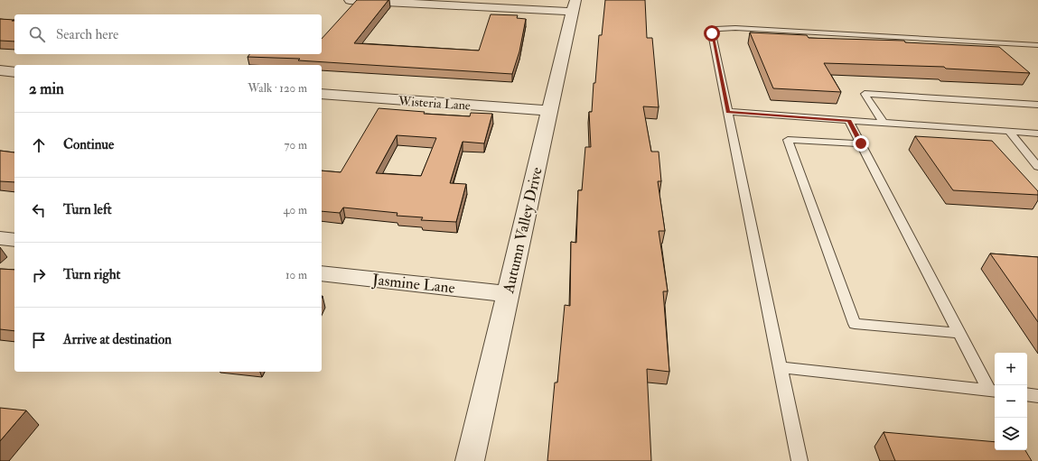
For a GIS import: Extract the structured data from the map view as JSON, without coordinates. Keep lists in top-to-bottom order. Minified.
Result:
{"streets":{"street":["Wisteria Lane","Autumn Valley Drive","Jasmine Lane"]},"crossings":[["Wisteria Lane","Autumn Valley Drive"],["Autumn Valley Drive","Jasmine Lane"]],"page":{"search":"Search here","heading":["2 min","Walk · 120 m"],"list":[["Continue","70 m"],["Turn left","40 m"],["Turn right","10 m"],"Arrive at destination"],"map_buttons":["+","−"]}}
